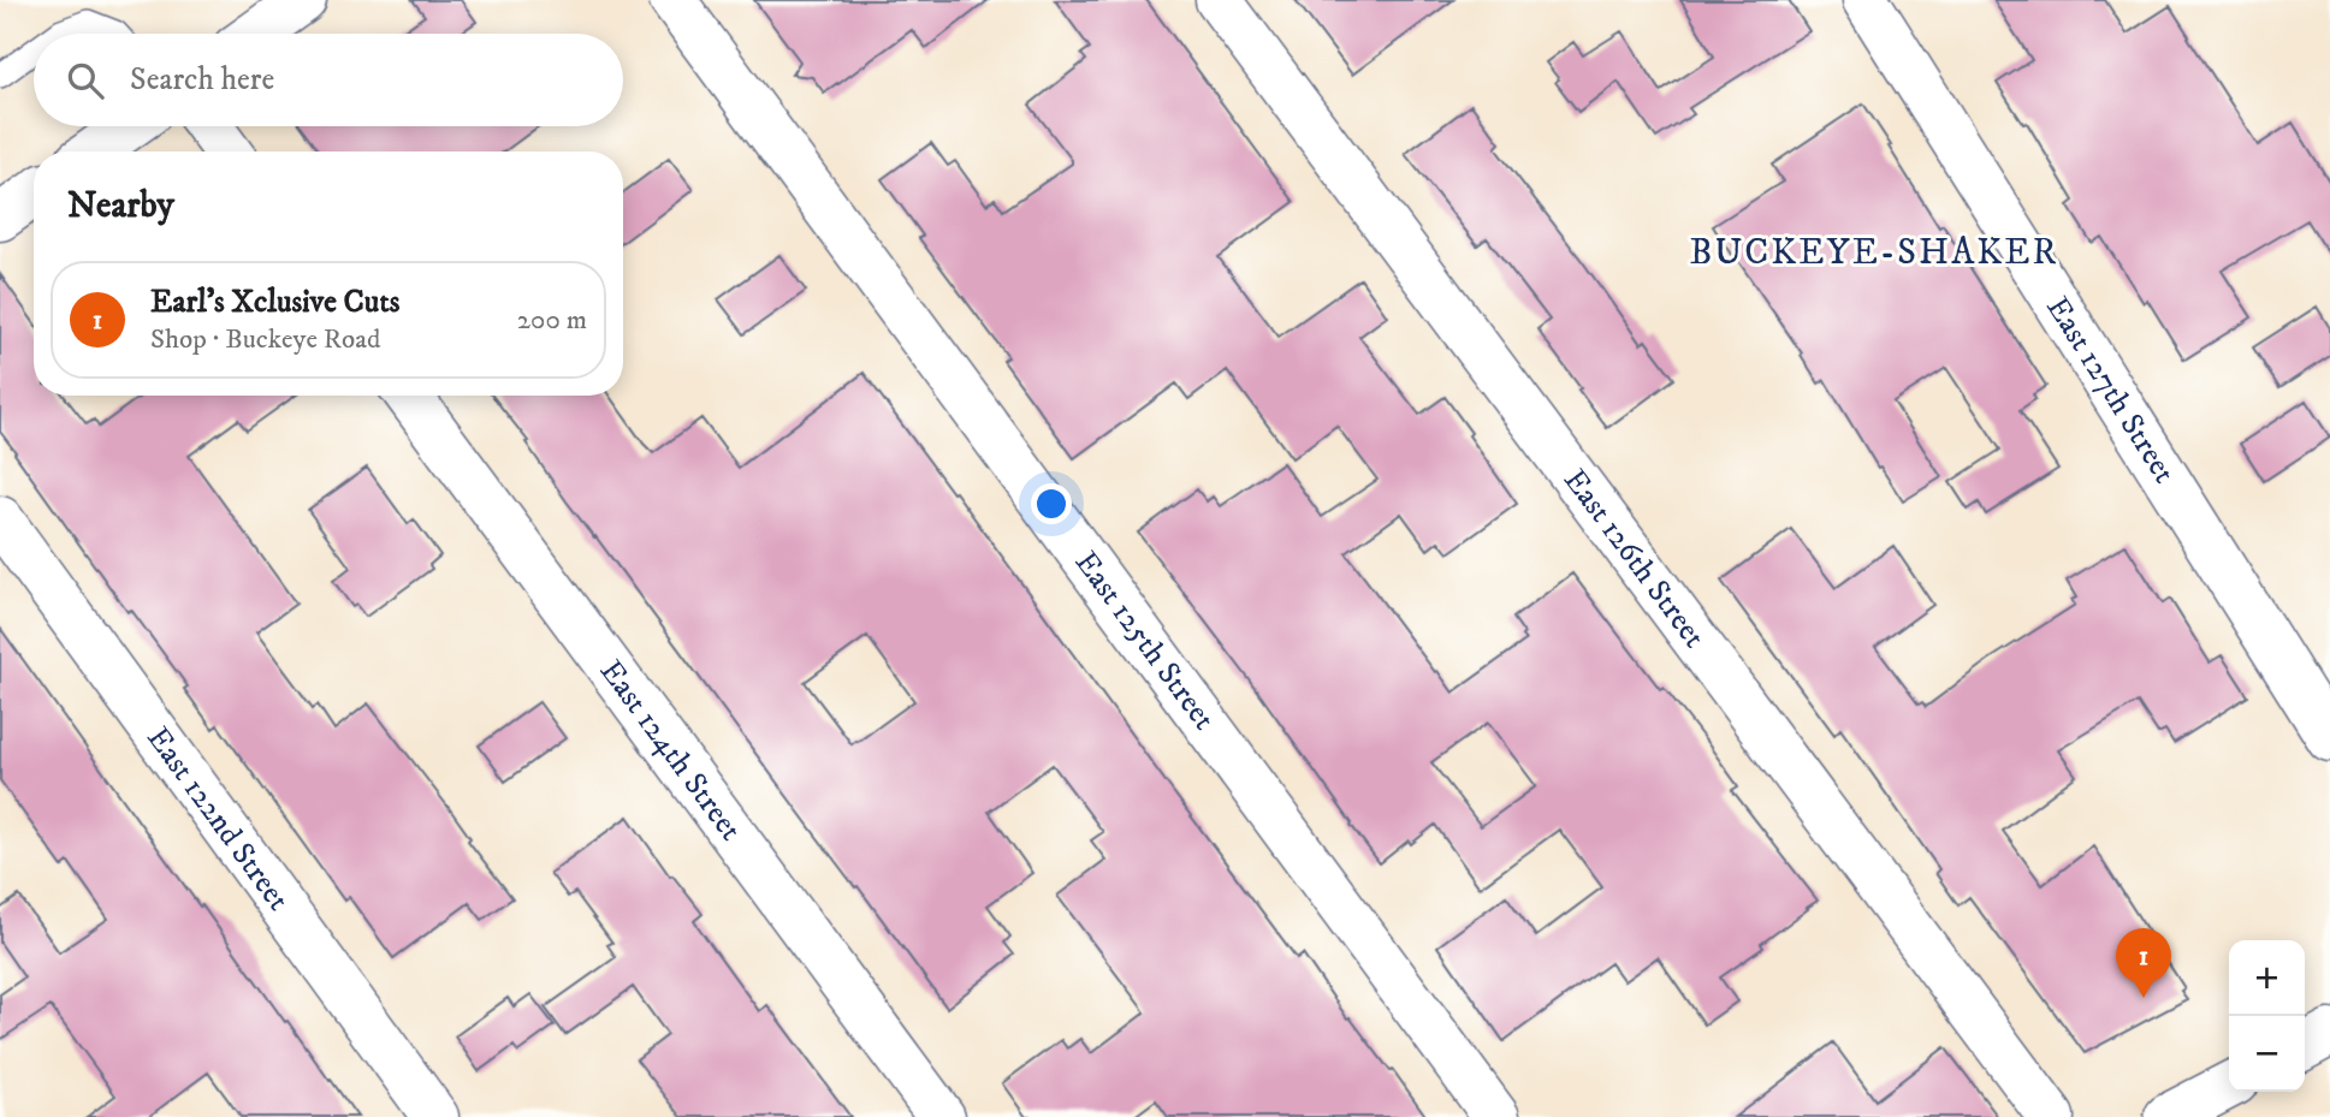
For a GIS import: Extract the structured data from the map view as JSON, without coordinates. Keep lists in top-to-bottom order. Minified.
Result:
{"streets":{"street":["East 127th Street","East 126th Street","East 125th Street","East 124th Street","East 122nd Street"]},"districts":["BUCKEYE-SHAKER"],"page":{"search":"Search here","heading":"Nearby","list":[{"mark":"1","name":"Earl's Xclusive Cuts","note":"Shop · Buckeye Road","value":"200 m"}],"pins":"1","map_buttons":["+","−"]}}
